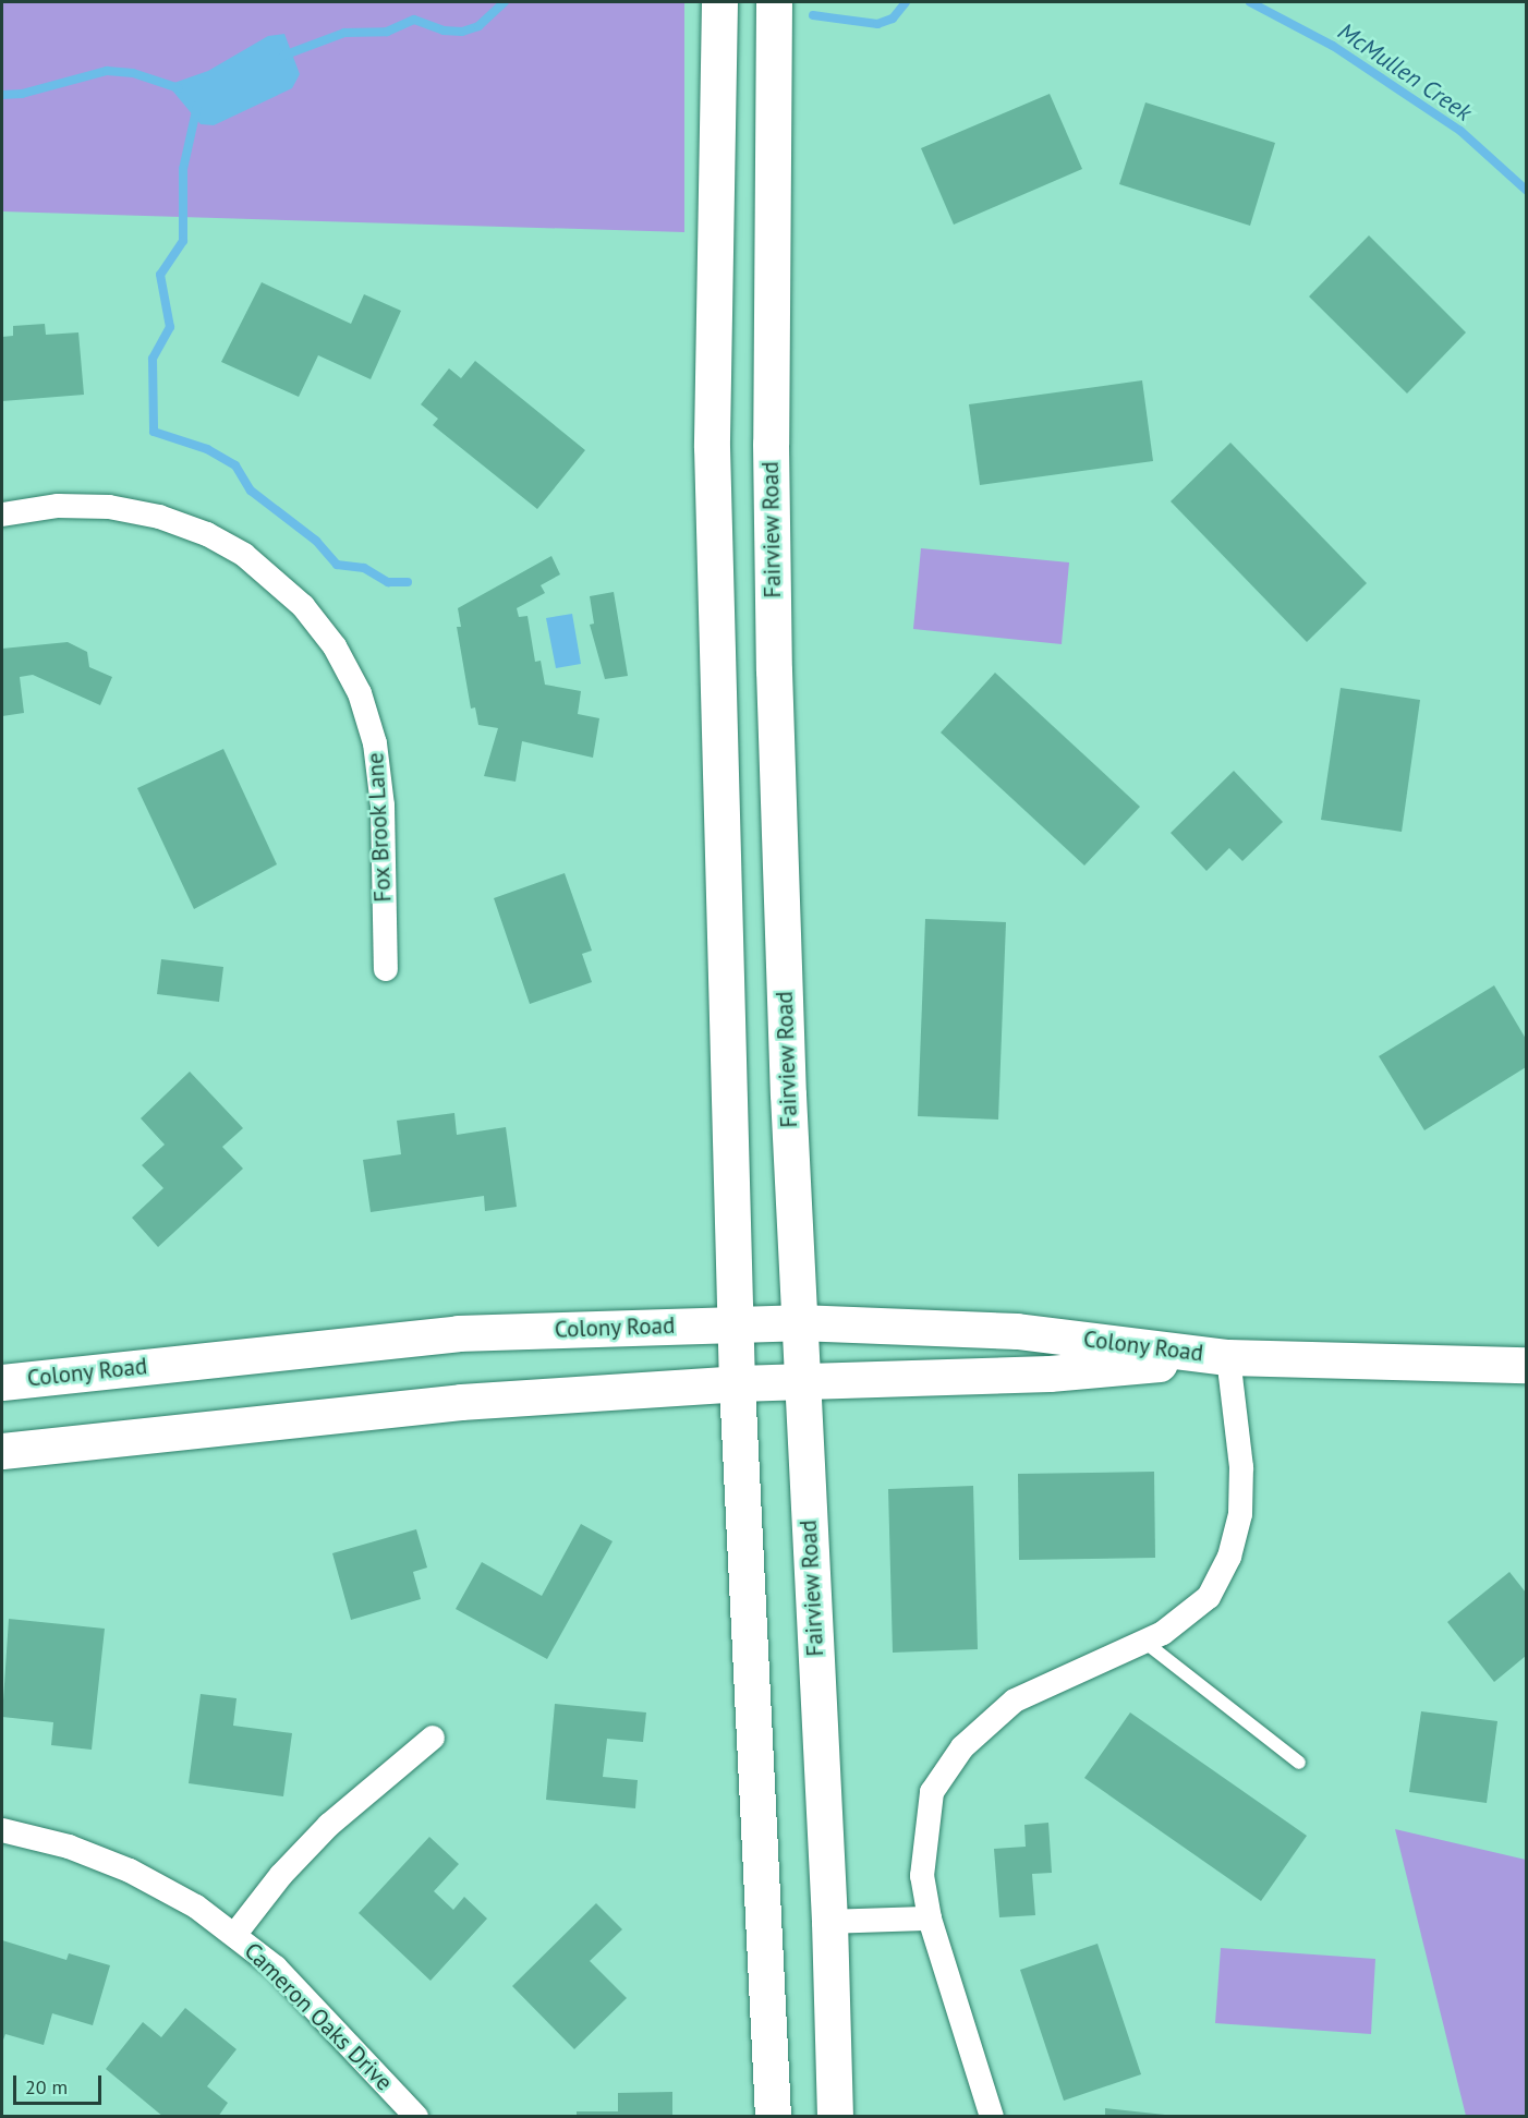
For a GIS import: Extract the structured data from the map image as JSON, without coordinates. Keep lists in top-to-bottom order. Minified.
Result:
{"streets":{"main road":["Fairview Road","Colony Road"],"street":["Fox Brook Lane","Cameron Oaks Drive"]},"crossings":[["Fairview Road","Colony Road"]],"water":["McMullen Creek"],"scale_bar":"20 m"}
